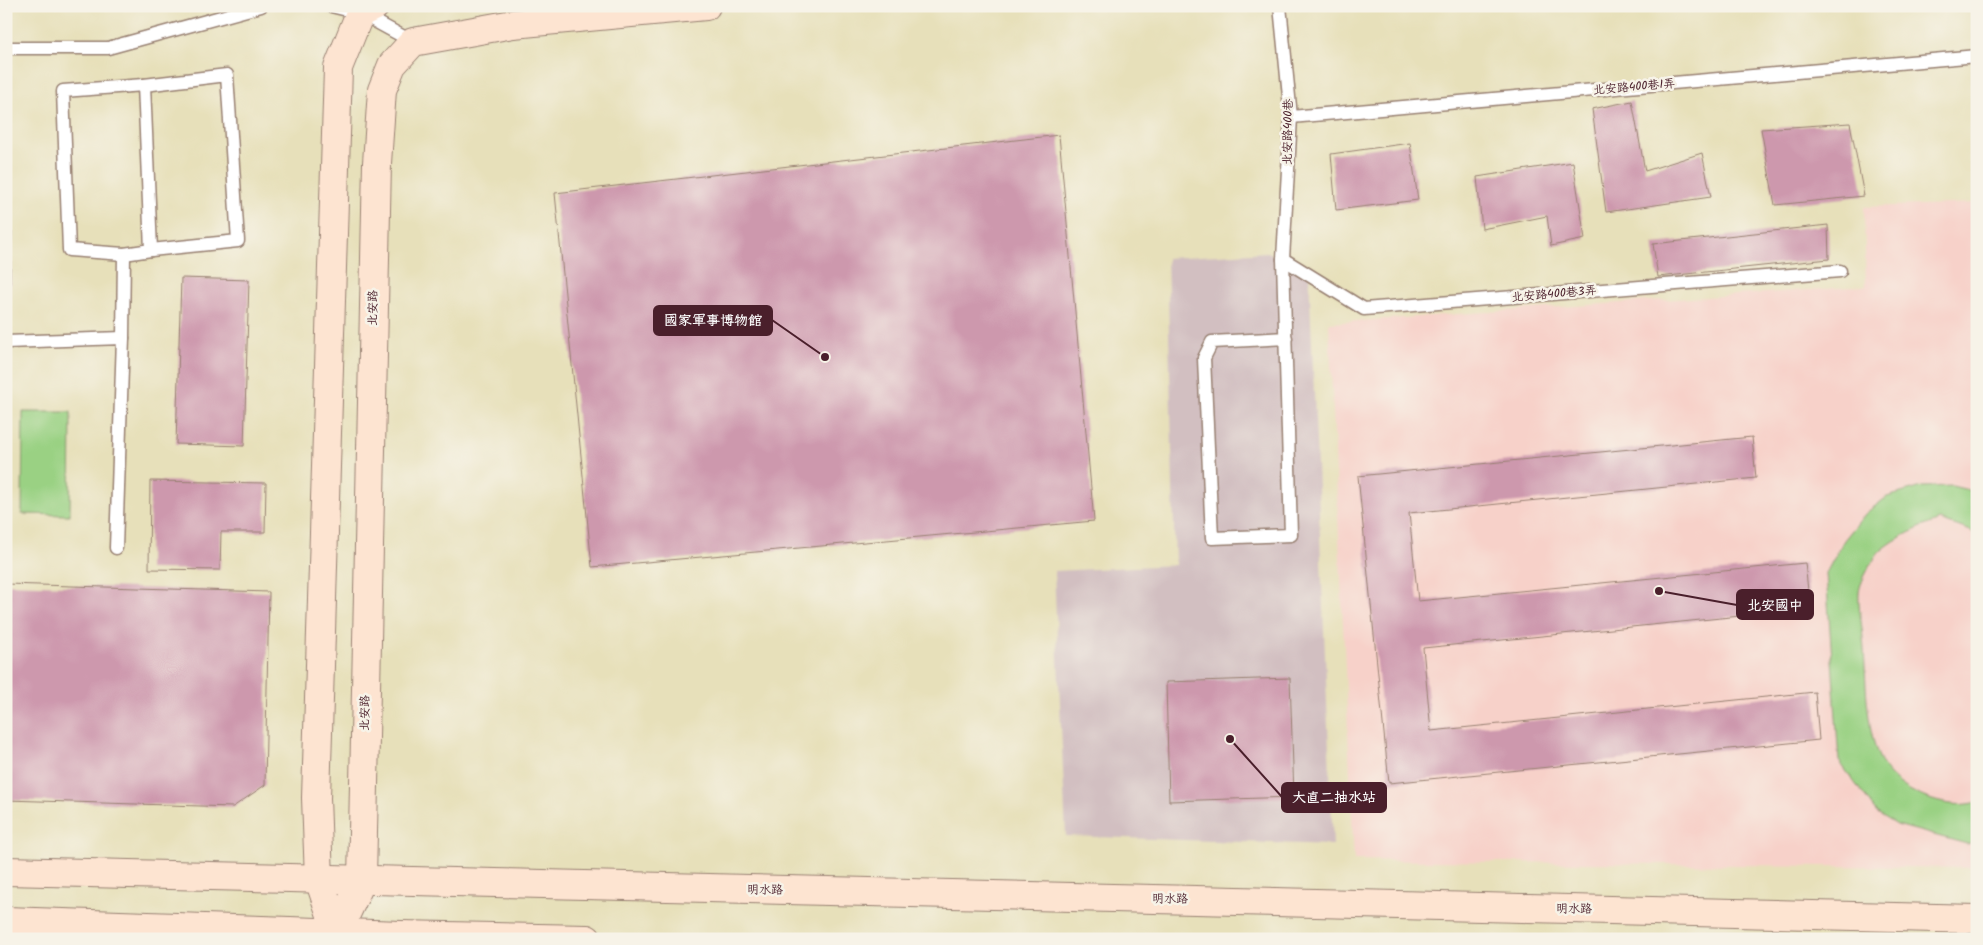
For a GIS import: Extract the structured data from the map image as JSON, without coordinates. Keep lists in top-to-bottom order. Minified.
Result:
{"streets":{"main road":["北安路","明水路"],"lane":["北安路400巷1弄","北安路400巷","北安路400巷3弄"]},"crossings":[["北安路400巷1弄","北安路400巷"],["北安路400巷","北安路400巷3弄"],["北安路","明水路"]],"places":["國家軍事博物館","北安國中","大直二抽水站"]}
